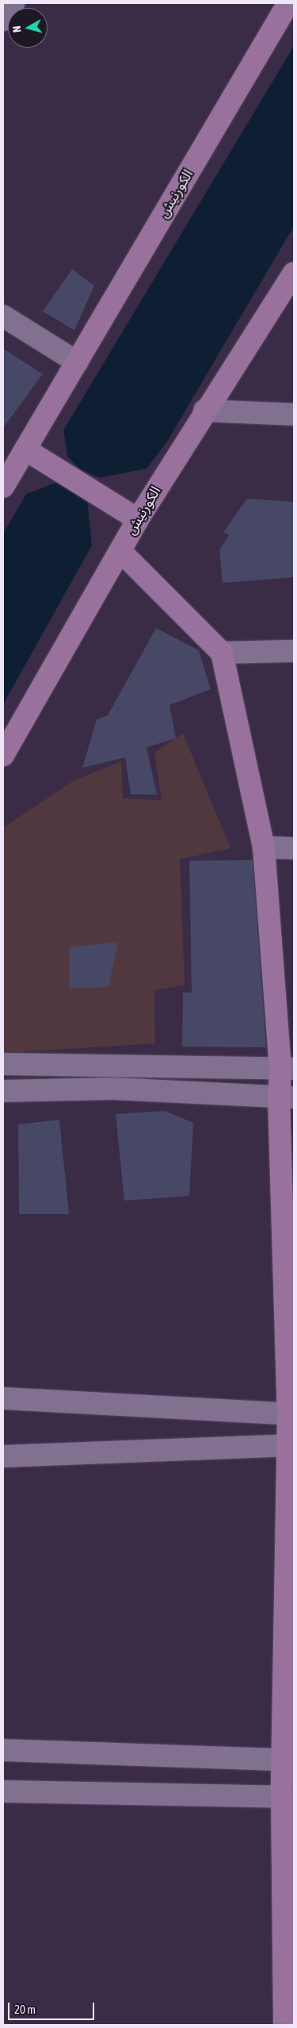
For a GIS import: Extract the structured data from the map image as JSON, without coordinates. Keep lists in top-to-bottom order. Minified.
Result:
{"streets":{"main road":["الكورنيش"]},"scale_bar":"20 m","north":"left"}
